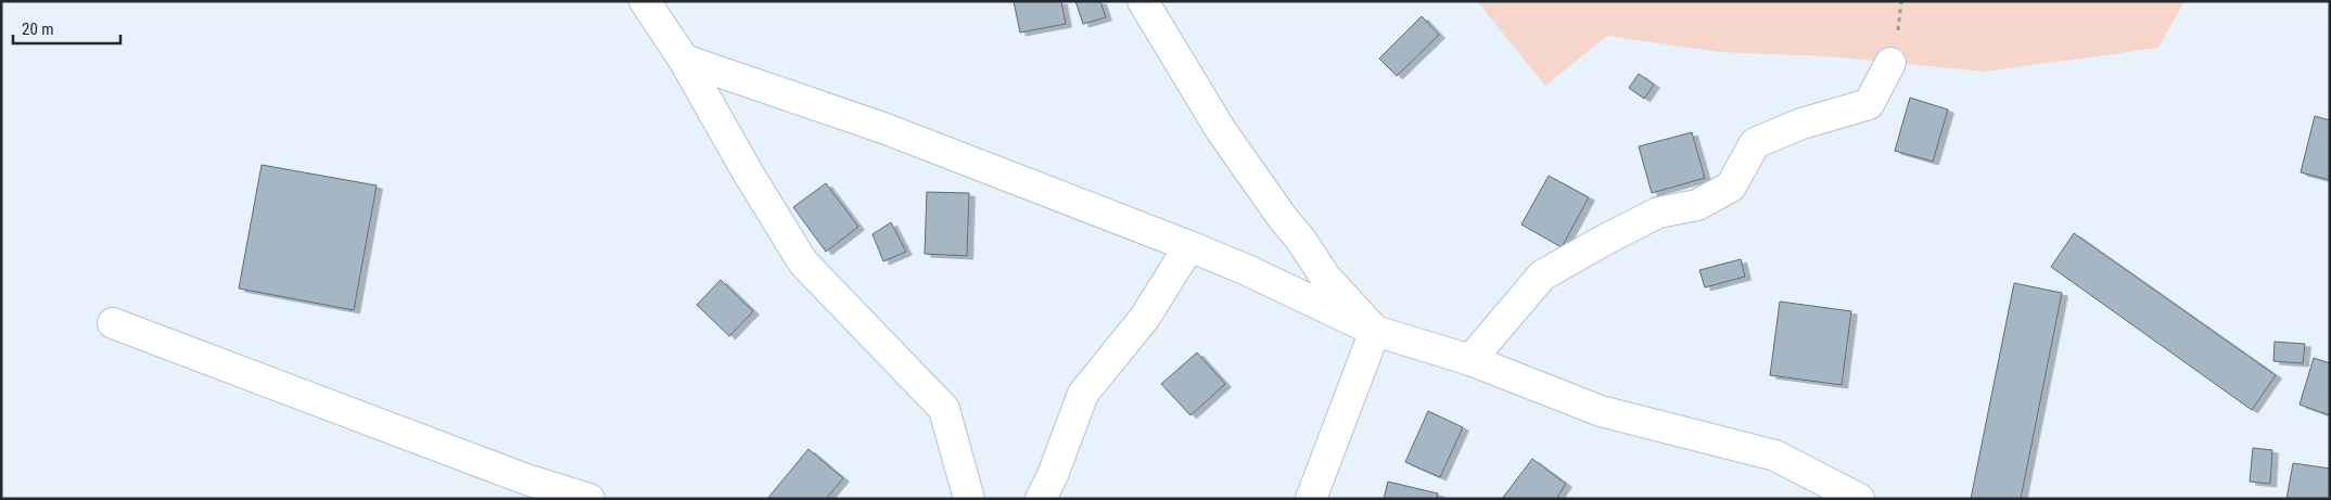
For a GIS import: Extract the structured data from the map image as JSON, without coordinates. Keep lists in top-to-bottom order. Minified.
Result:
{"scale_bar":"20 m"}
